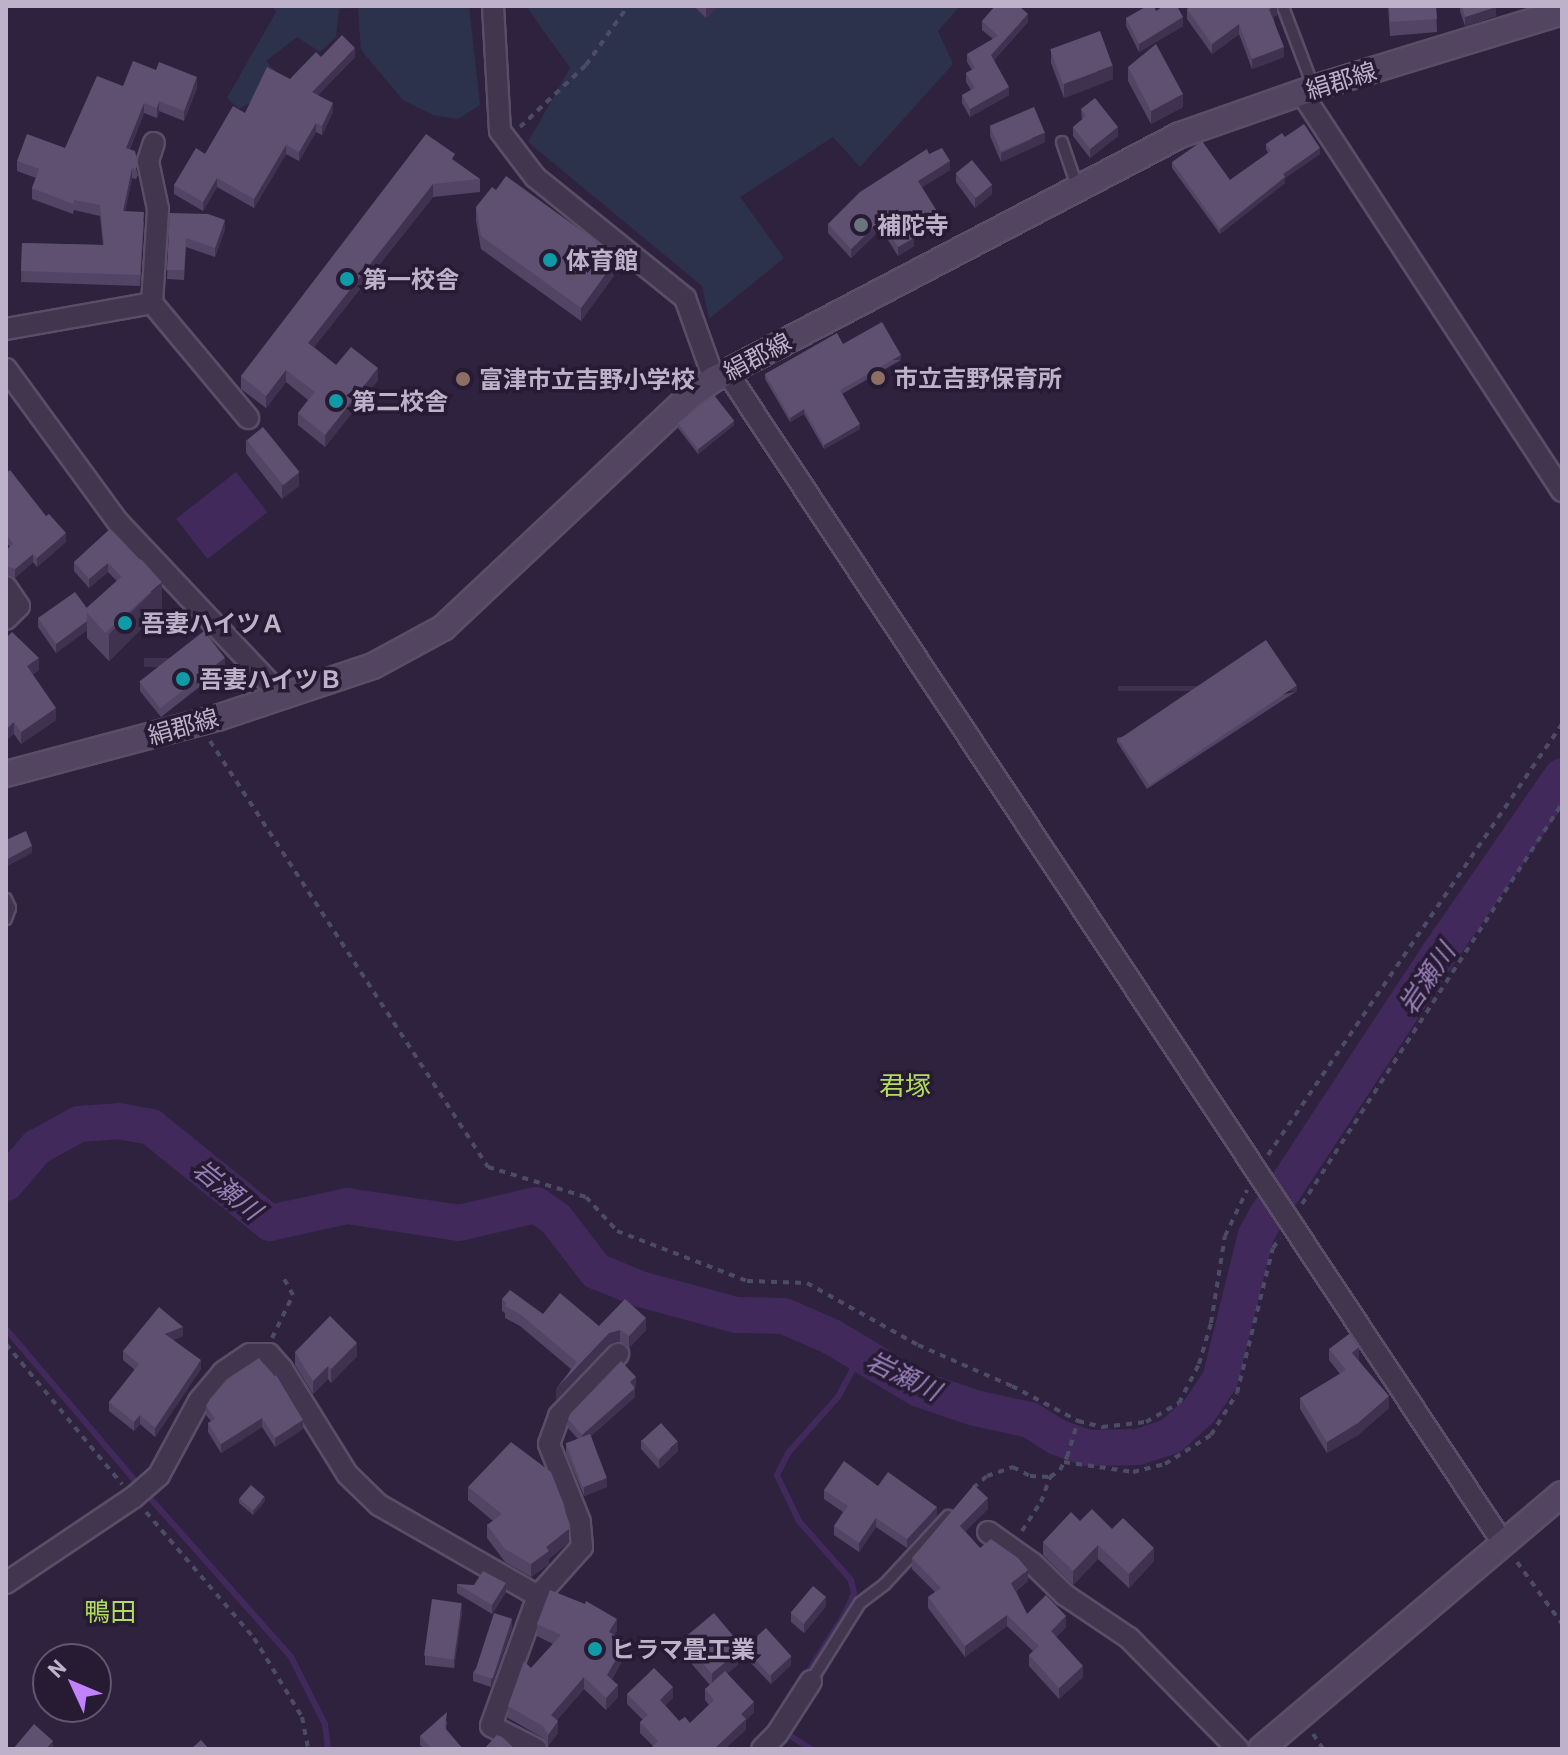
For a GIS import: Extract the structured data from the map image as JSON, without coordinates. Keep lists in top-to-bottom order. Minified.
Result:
{"streets":{"main road":["絹郡線"]},"districts":["君塚","鴨田"],"water":["岩瀬川"],"places":["補陀寺","体育館","第一校舎","市立吉野保育所","富津市立吉野小学校","第二校舎","吾妻ハイツＡ","吾妻ハイツＢ","ヒラマ畳工業"],"north":"top left"}
